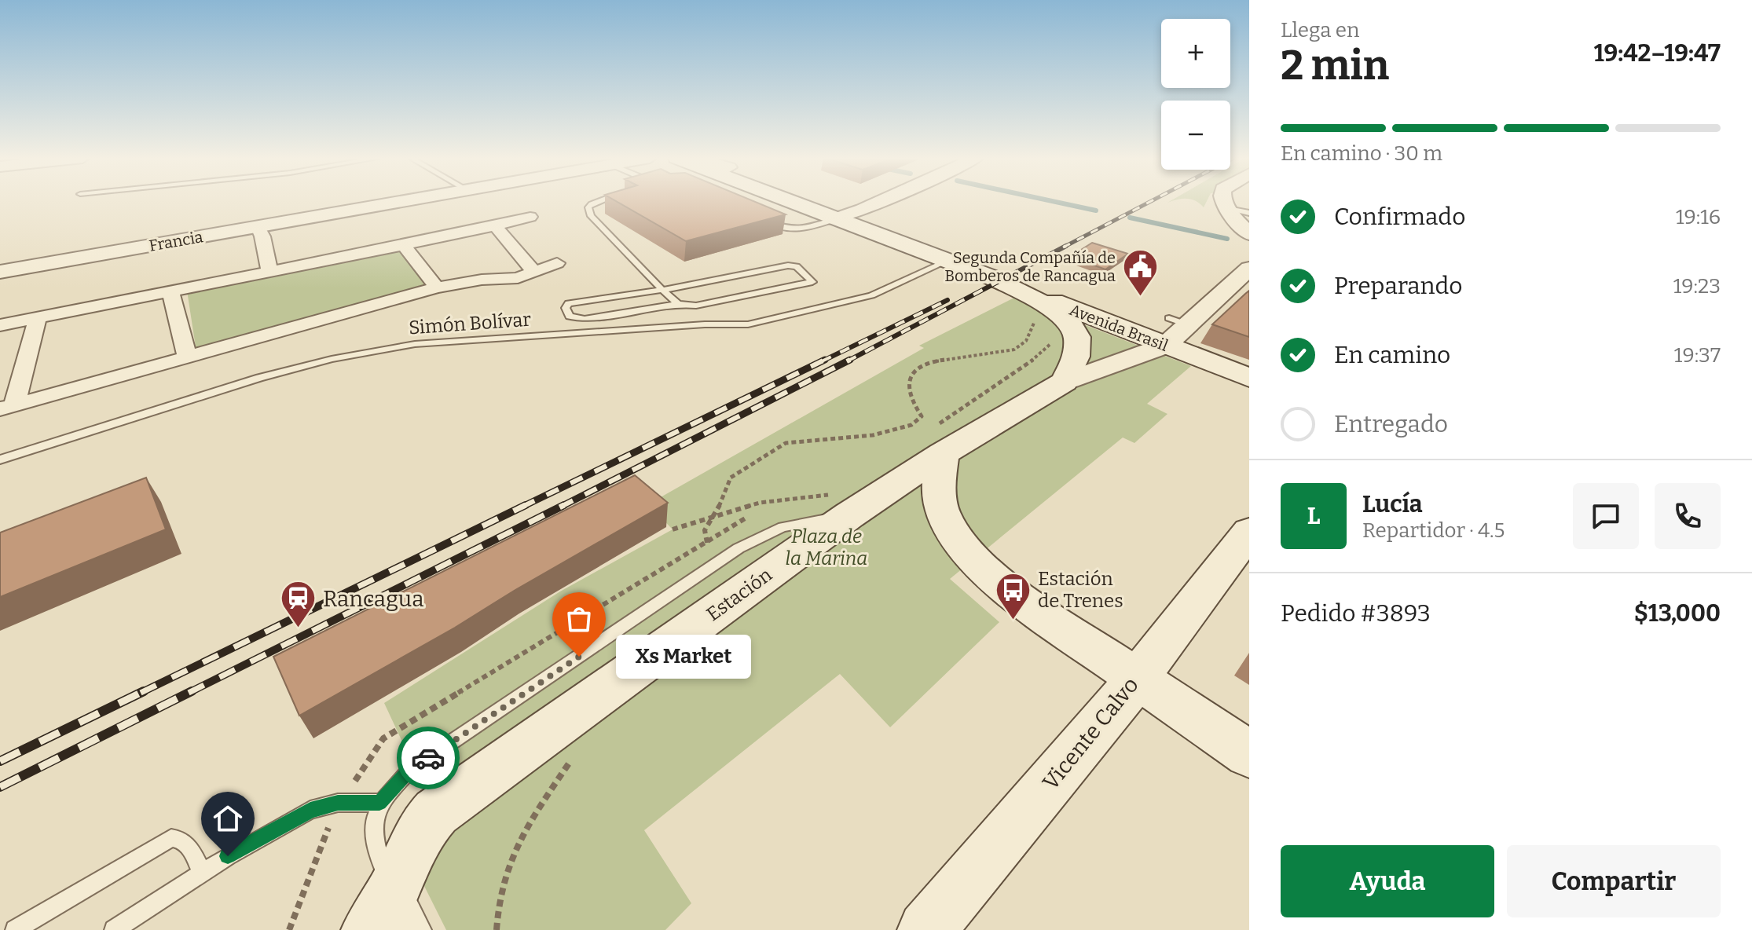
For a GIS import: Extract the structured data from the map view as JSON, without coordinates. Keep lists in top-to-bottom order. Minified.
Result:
{"streets":{"main road":["Avenida Brasil","Estación","Vicente Calvo"],"street":["Francia"],"lane":["Simón Bolívar"]},"parks":["Plaza de la Marina"],"places":{"public building":["Segunda Compañía de Bomberos de Rancagua"],"bus stop":["Estación de Trenes"],"station":["Rancagua"],"other":["Xs Market"]},"page":{"heading":["2 min","Llega en","19:42–19:47"],"panel":["Lucía","Repartidor · 4.5","Pedido #3893","$13,000"],"map_buttons":["+","−"],"bar":"En camino · 30 m","list":[["Confirmado","19:16"],["Preparando","19:23"],["En camino","19:37"],"Entregado"],"round":"L","bubble":"Xs Market","buttons":["Ayuda","Compartir"]}}
